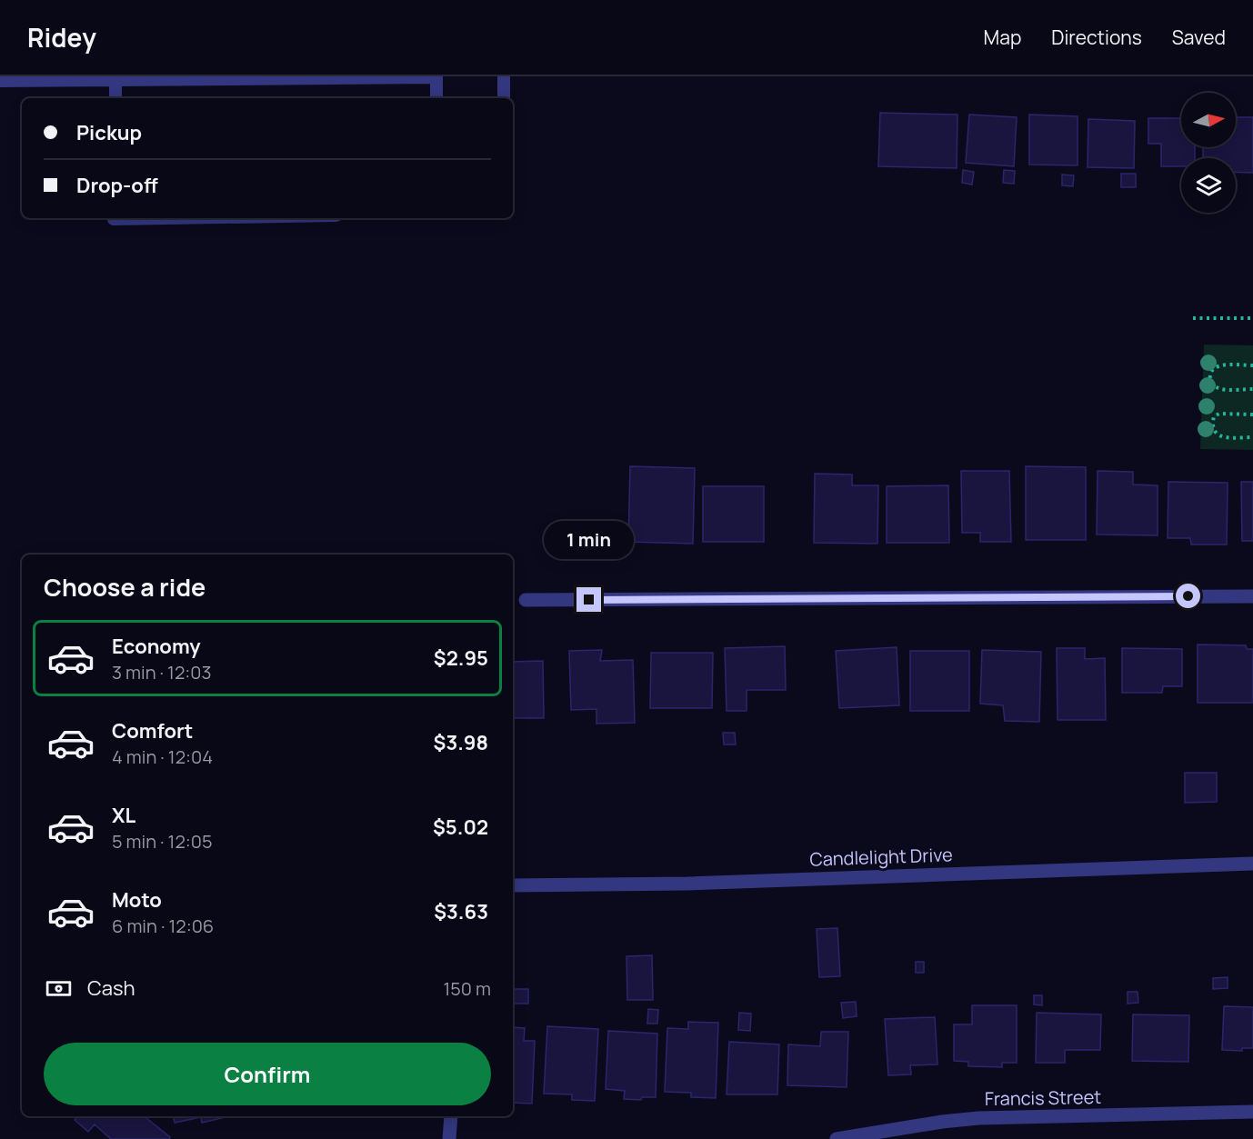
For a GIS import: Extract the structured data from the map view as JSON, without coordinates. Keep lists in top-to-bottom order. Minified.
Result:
{"streets":{"street":["Candlelight Drive","Francis Street"]},"north":"right","page":{"header":"Ridey","nav":["Map","Directions","Saved"],"banner":["Pickup","Drop-off"],"bubble":"1 min","heading":"Choose a ride","list":[{"name":"Economy","note":"3 min · 12:03","value":"$2.95"},{"name":"Comfort","note":"4 min · 12:04","value":"$3.98"},{"name":"XL","note":"5 min · 12:05","value":"$5.02"},{"name":"Moto","note":"6 min · 12:06","value":"$3.63"}],"pay":["Cash","150 m"],"buttons":"Confirm"}}
